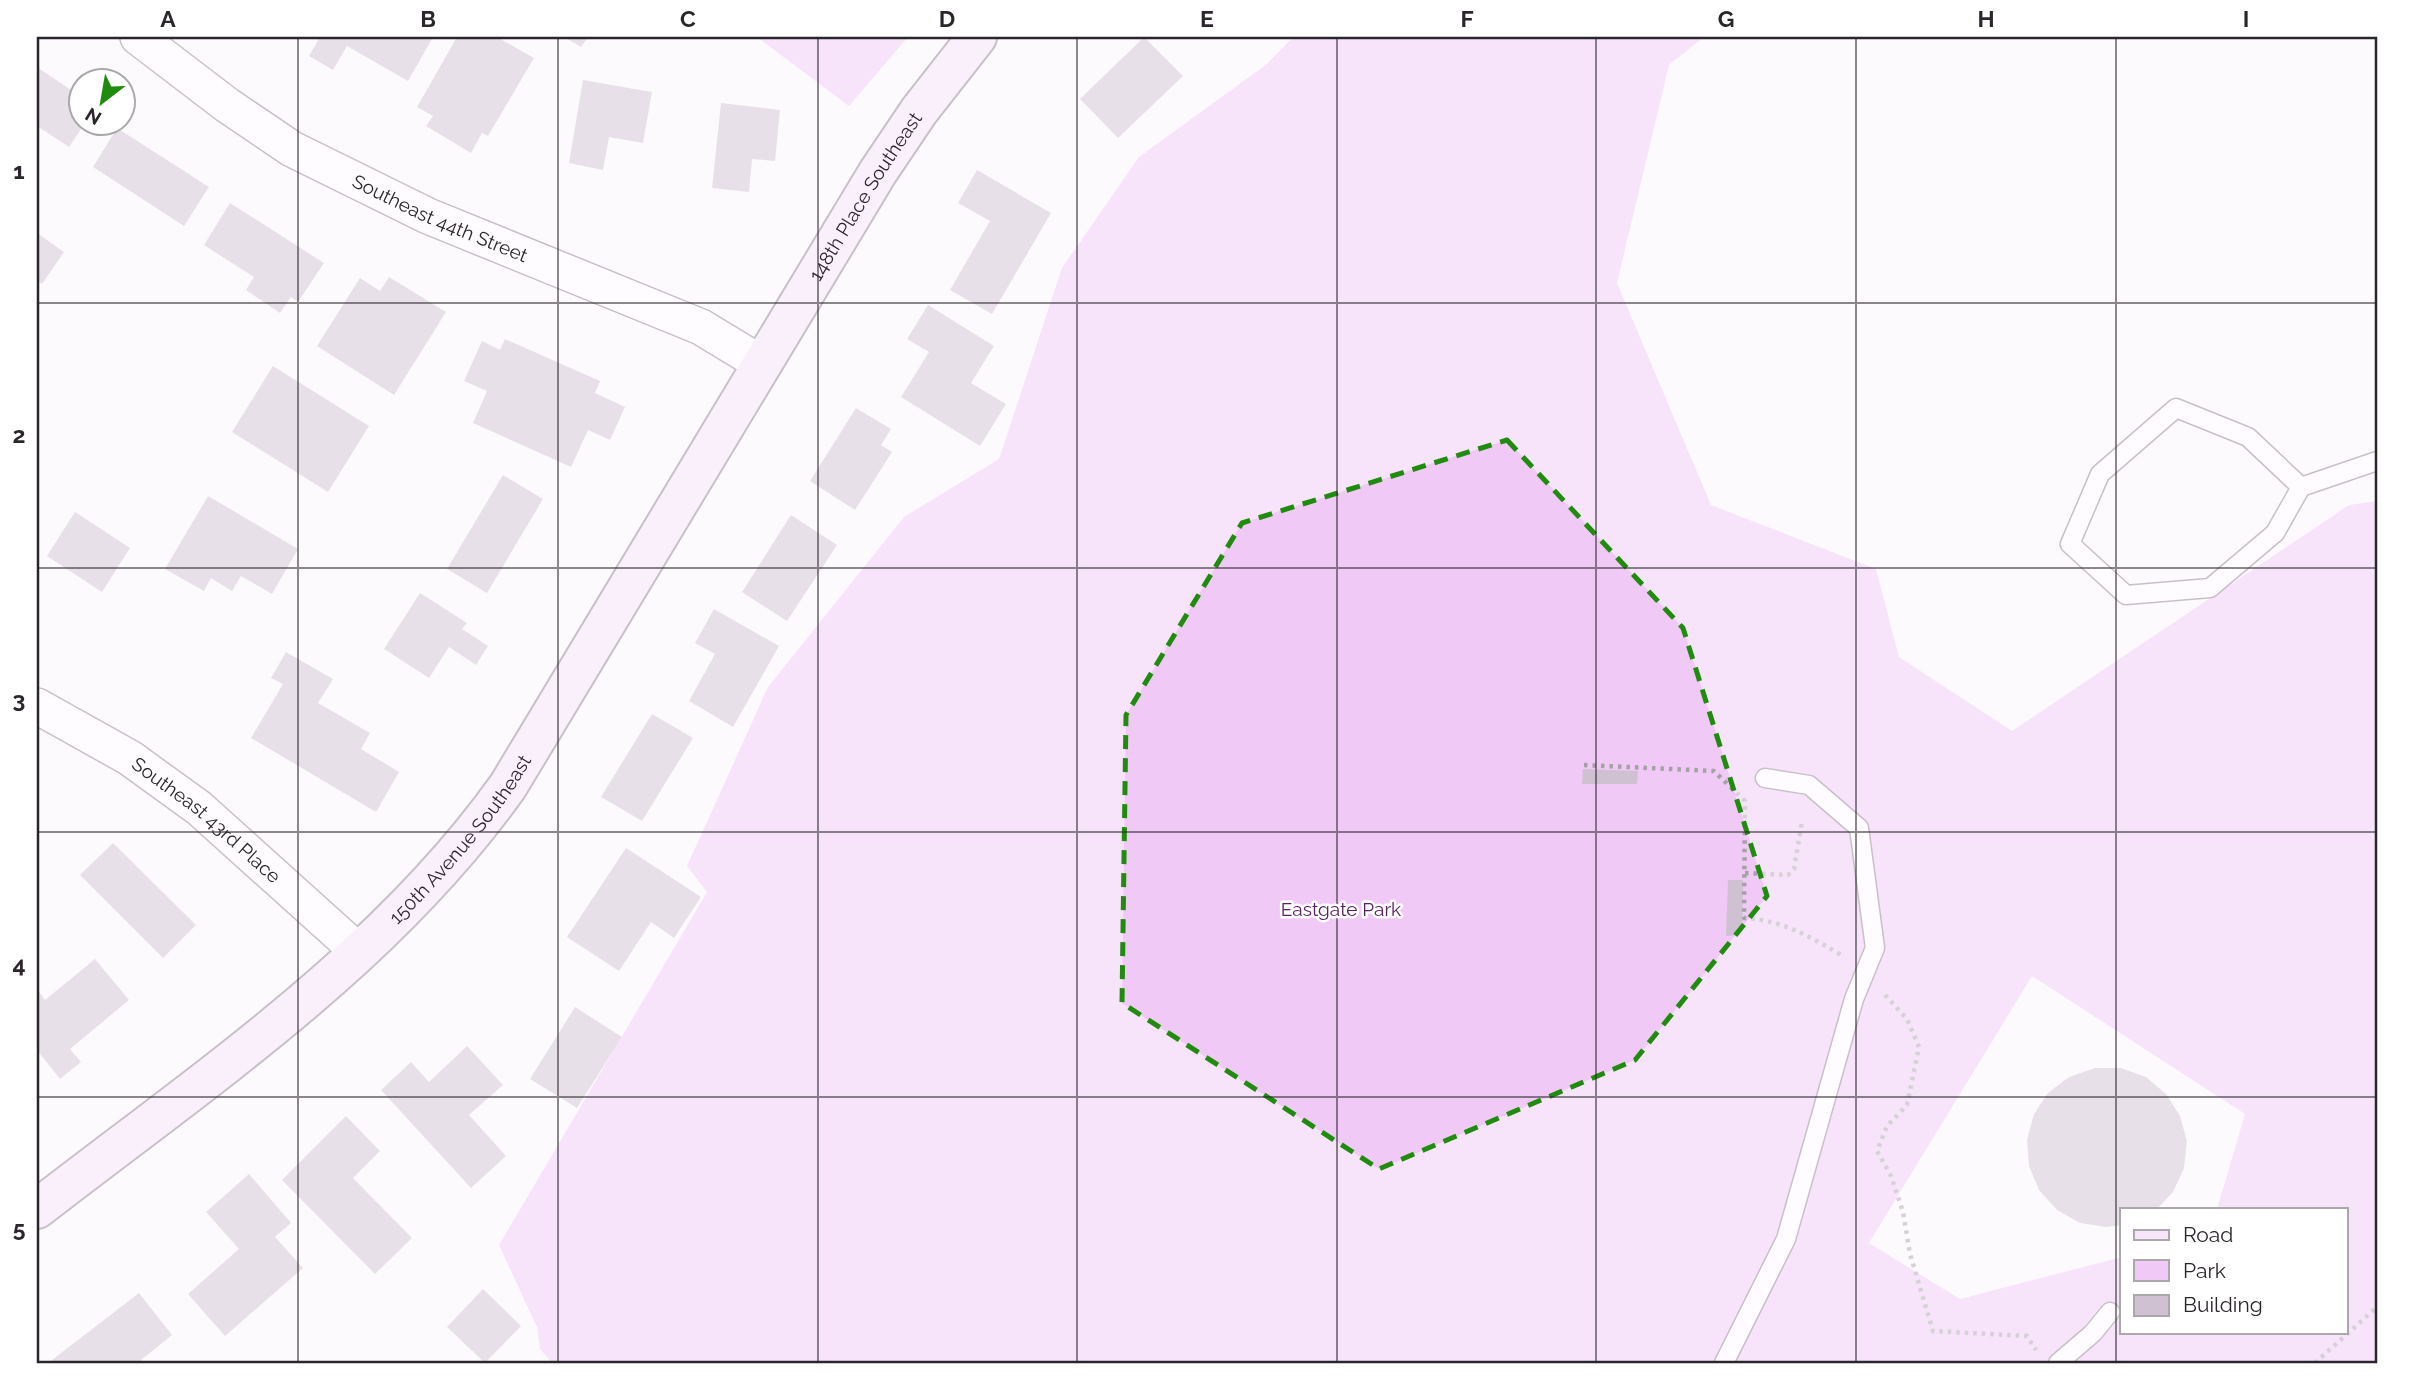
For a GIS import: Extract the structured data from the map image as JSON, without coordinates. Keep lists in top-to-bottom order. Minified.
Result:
{"streets":{"street":["148th Place Southeast","Southeast 44th Street","Southeast 43rd Place","150th Avenue Southeast"]},"crossings":[["148th Place Southeast","Southeast 44th Street"],["148th Place Southeast","150th Avenue Southeast"],["Southeast 44th Street","150th Avenue Southeast"],["Southeast 43rd Place","150th Avenue Southeast"]],"parks":["Eastgate Park"],"legend":["Road","Park","Building"],"north":"bottom left","grid":{"columns":["A","B","C","D","E","F","G","H","I"],"rows":["1","2","3","4","5"]}}
